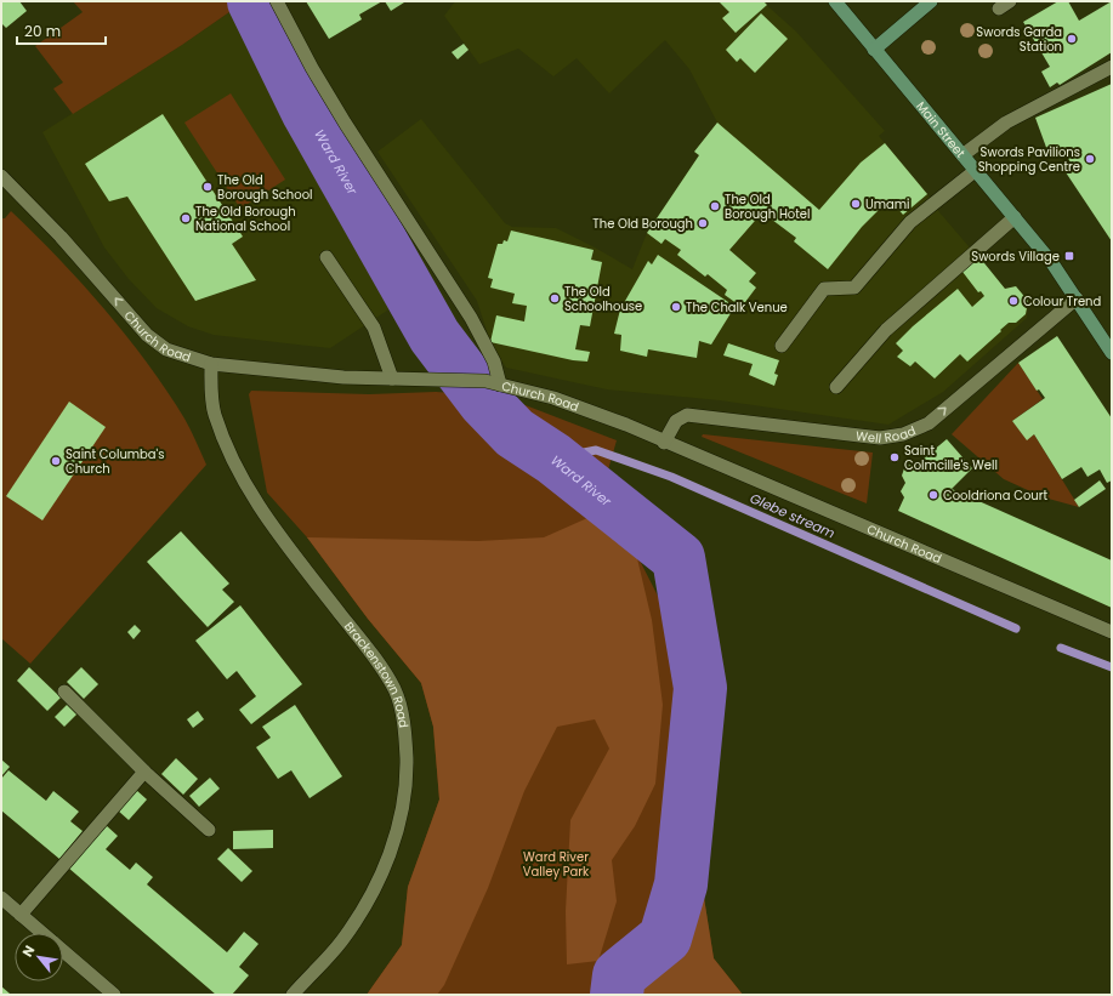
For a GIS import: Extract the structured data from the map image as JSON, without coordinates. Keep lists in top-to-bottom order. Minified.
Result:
{"streets":{"main road":["Main Street"],"street":["Church Road","Well Road","Brackenstown Road"]},"crossings":[["Main Street","Well Road"],["Church Road","Well Road"],["Church Road","Brackenstown Road"]],"water":["Ward River","Glebe stream"],"parks":["Ward River Valley Park"],"places":{"other":["Swords Garda Station","Swords Pavilions Shopping Centre","The Old Borough School","Umami","The Old Borough Hotel","The Old Borough National School","The Old Borough","The Old Schoolhouse","Colour Trend","The Chalk Venue","Saint Colmcille's Well","Saint Columba's Church","Cooldriona Court"],"transit":["Swords Village"]},"scale_bar":"20 m","north":"top left"}
